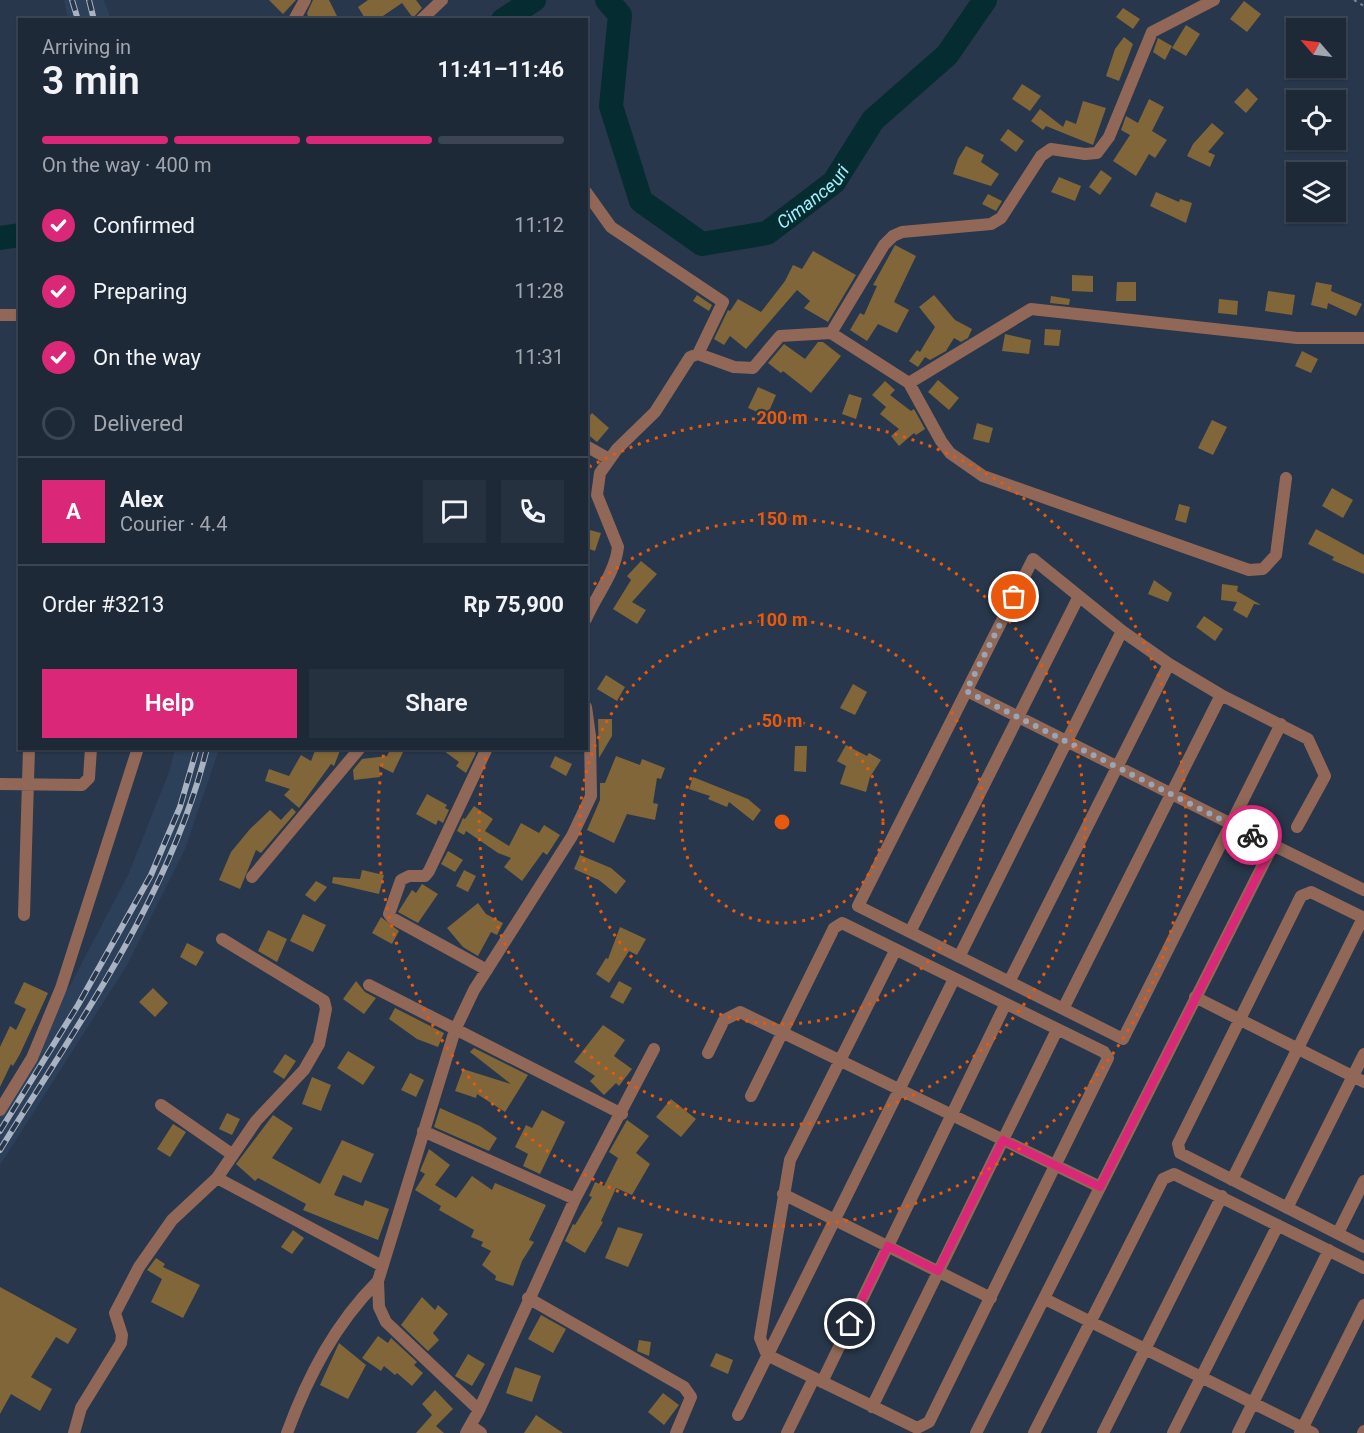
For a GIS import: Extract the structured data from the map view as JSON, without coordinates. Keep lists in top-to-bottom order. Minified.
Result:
{"water":["Cimanceuri"],"north":"top left","page":{"heading":["3 min","Arriving in","11:41–11:46"],"panel":["Alex","Courier · 4.4","Order #3213","Rp 75,900"],"bar":"On the way · 400 m","list":[["Confirmed","11:12"],["Preparing","11:28"],["On the way","11:31"],"Delivered"],"round":"A","buttons":["Help","Share"]},"rings":["200 m","150 m","100 m","50 m"]}
